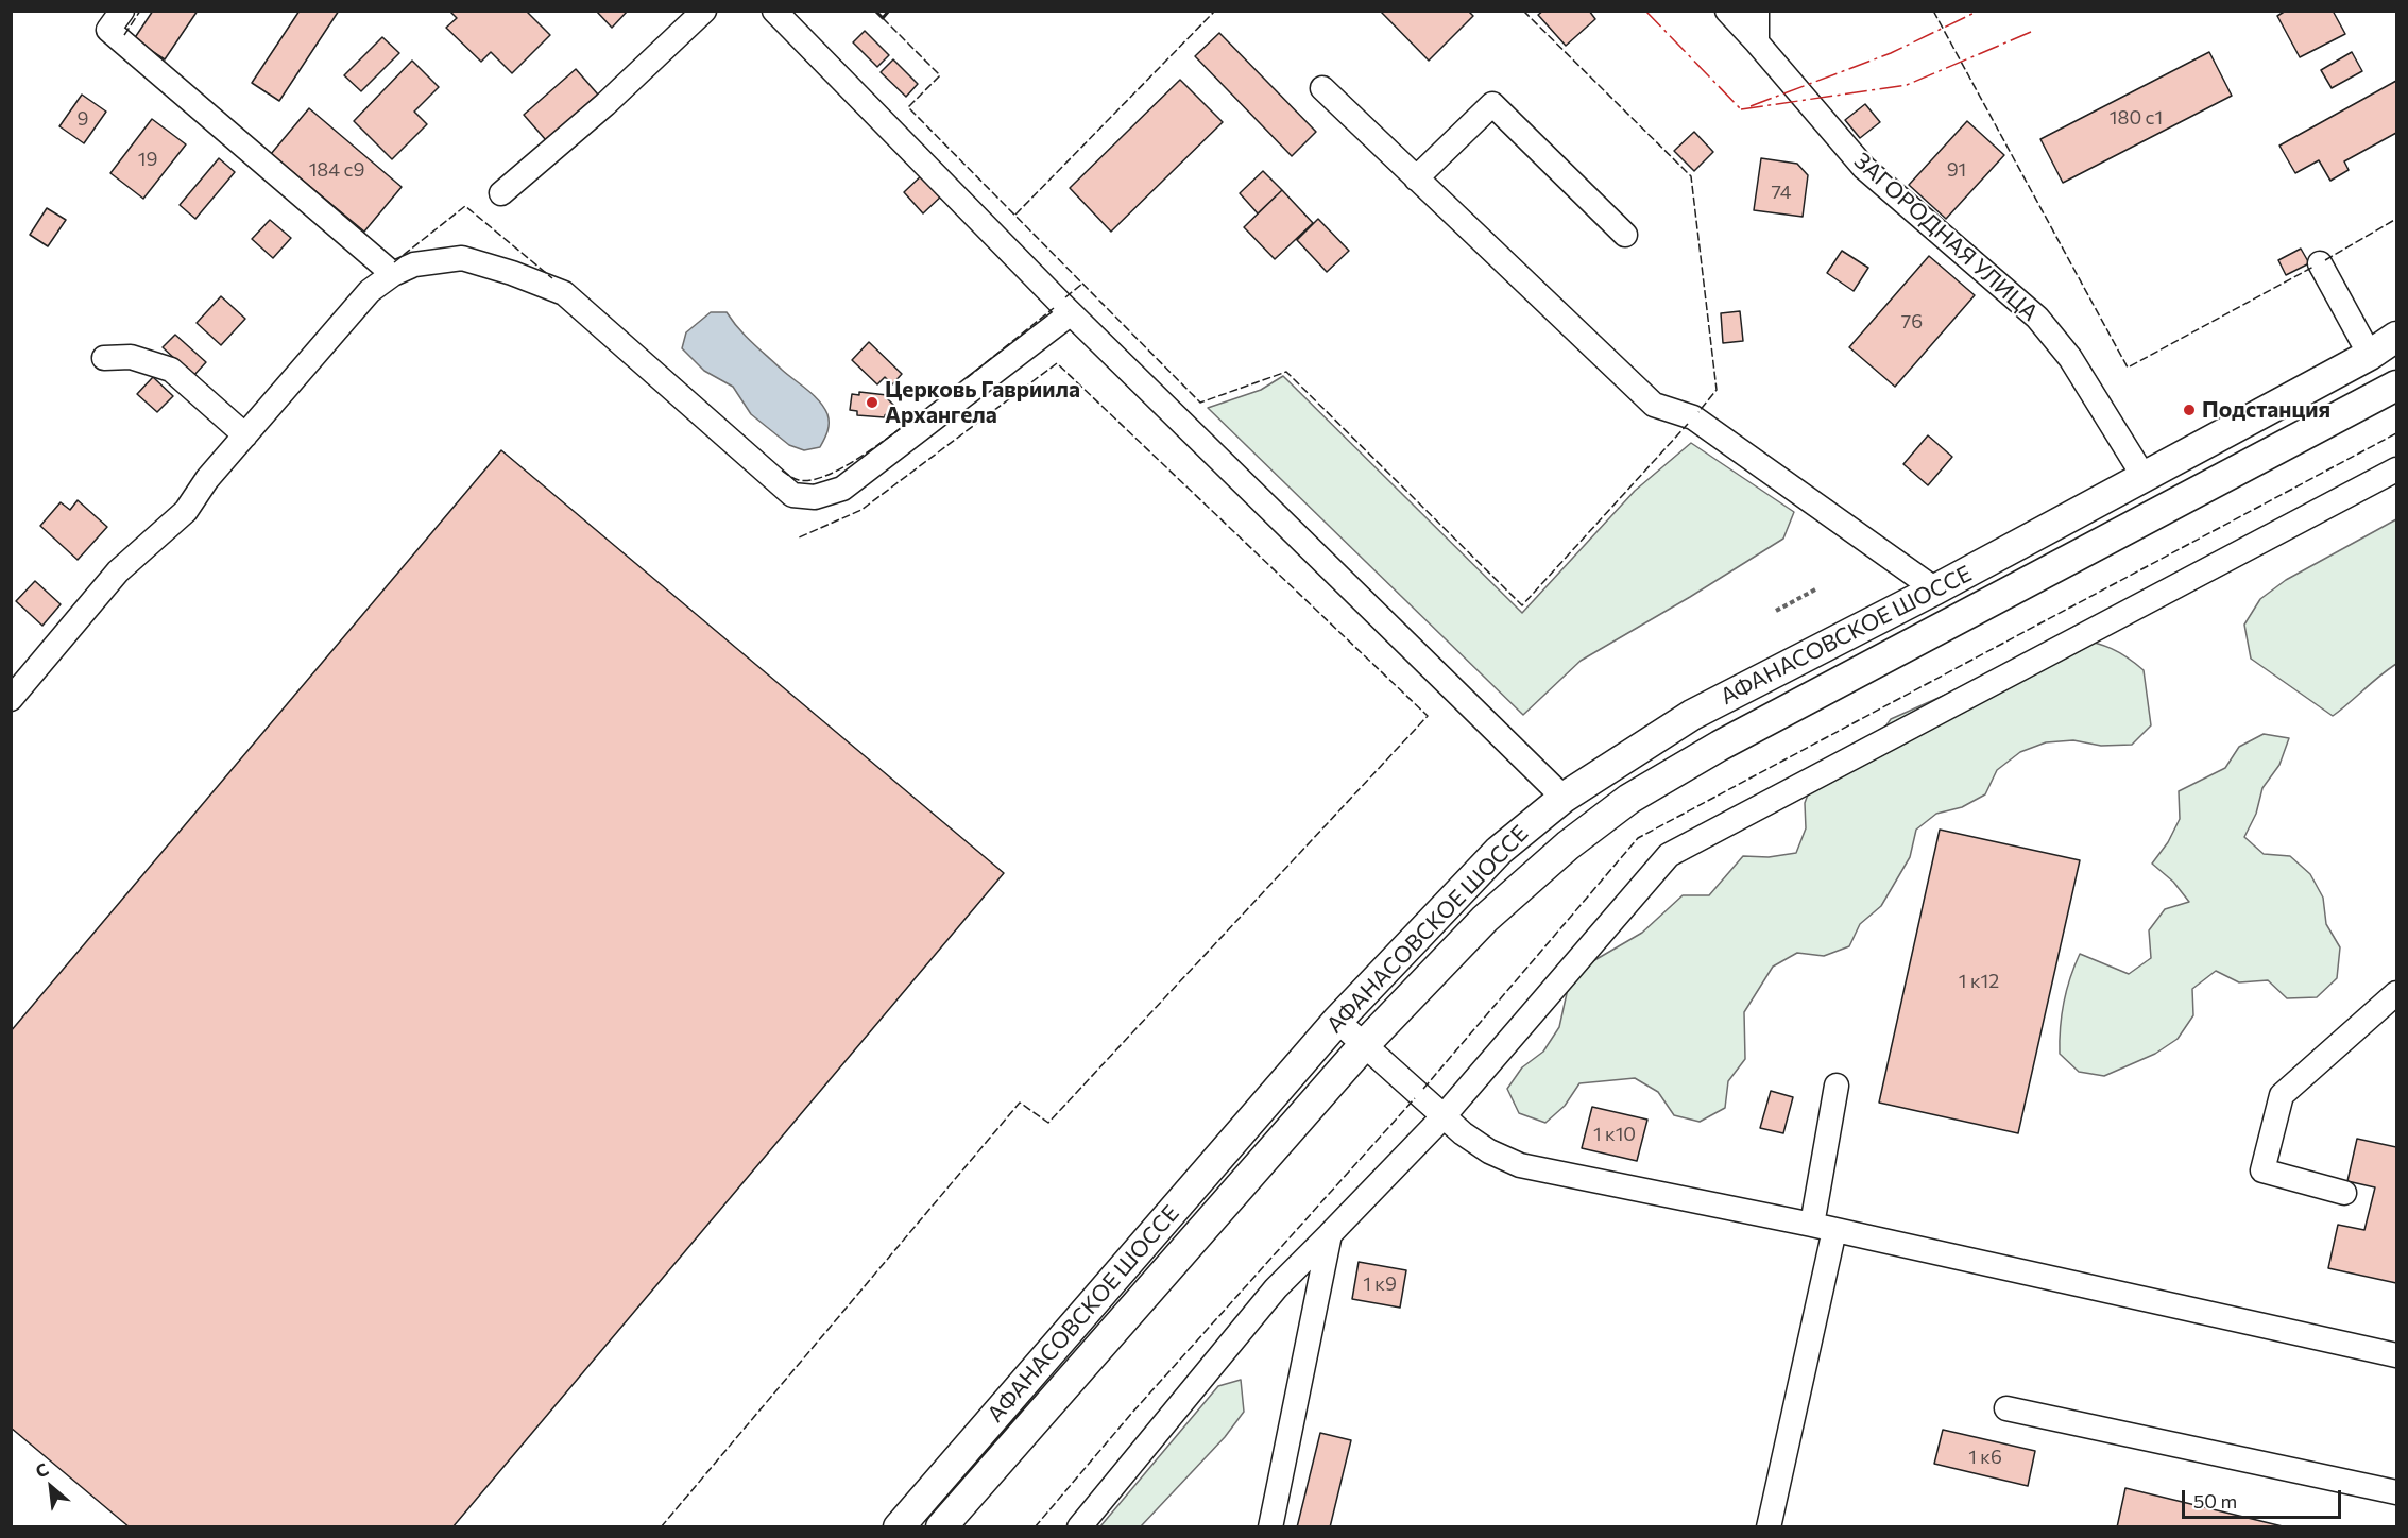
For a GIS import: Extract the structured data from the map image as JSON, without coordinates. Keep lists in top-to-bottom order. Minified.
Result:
{"streets":{"main road":["АФАНАСОВСКОЕ ШОССЕ"],"street":["ЗАГОРОДНАЯ УЛИЦА"]},"crossings":[["ЗАГОРОДНАЯ УЛИЦА","АФАНАСОВСКОЕ ШОССЕ"]],"places":["Церковь Гавриила Архангела","Подстанция"],"house_numbers":["180 с1","9","19","184 с9","91","74","76","1 к12","1 к10","1 к9","1 к6"],"scale_bar":"50 m","north":"top left"}
